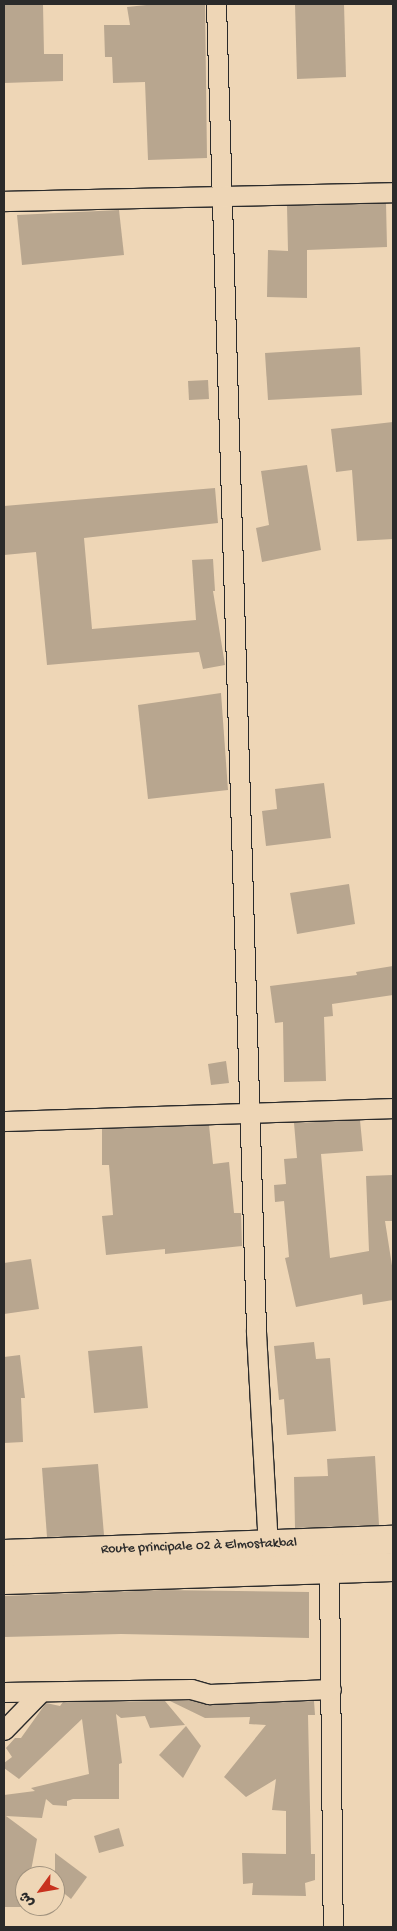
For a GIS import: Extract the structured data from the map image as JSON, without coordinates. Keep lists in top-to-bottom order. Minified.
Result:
{"streets":{"main road":["Route principale 02 à Elmostakbal"]},"north":"bottom left"}
